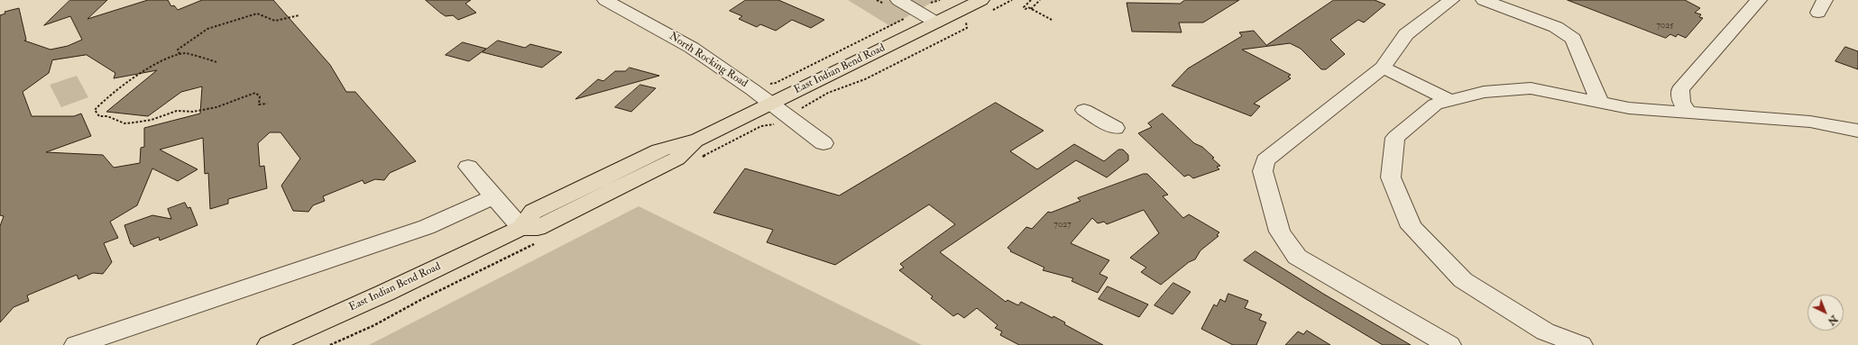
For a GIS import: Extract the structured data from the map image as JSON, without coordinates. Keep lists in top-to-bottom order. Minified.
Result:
{"streets":{"main road":["East Indian Bend Road"],"street":["North Rocking Road"]},"crossings":[["North Rocking Road","East Indian Bend Road"]],"house_numbers":["7025","7027"],"north":"bottom right"}
